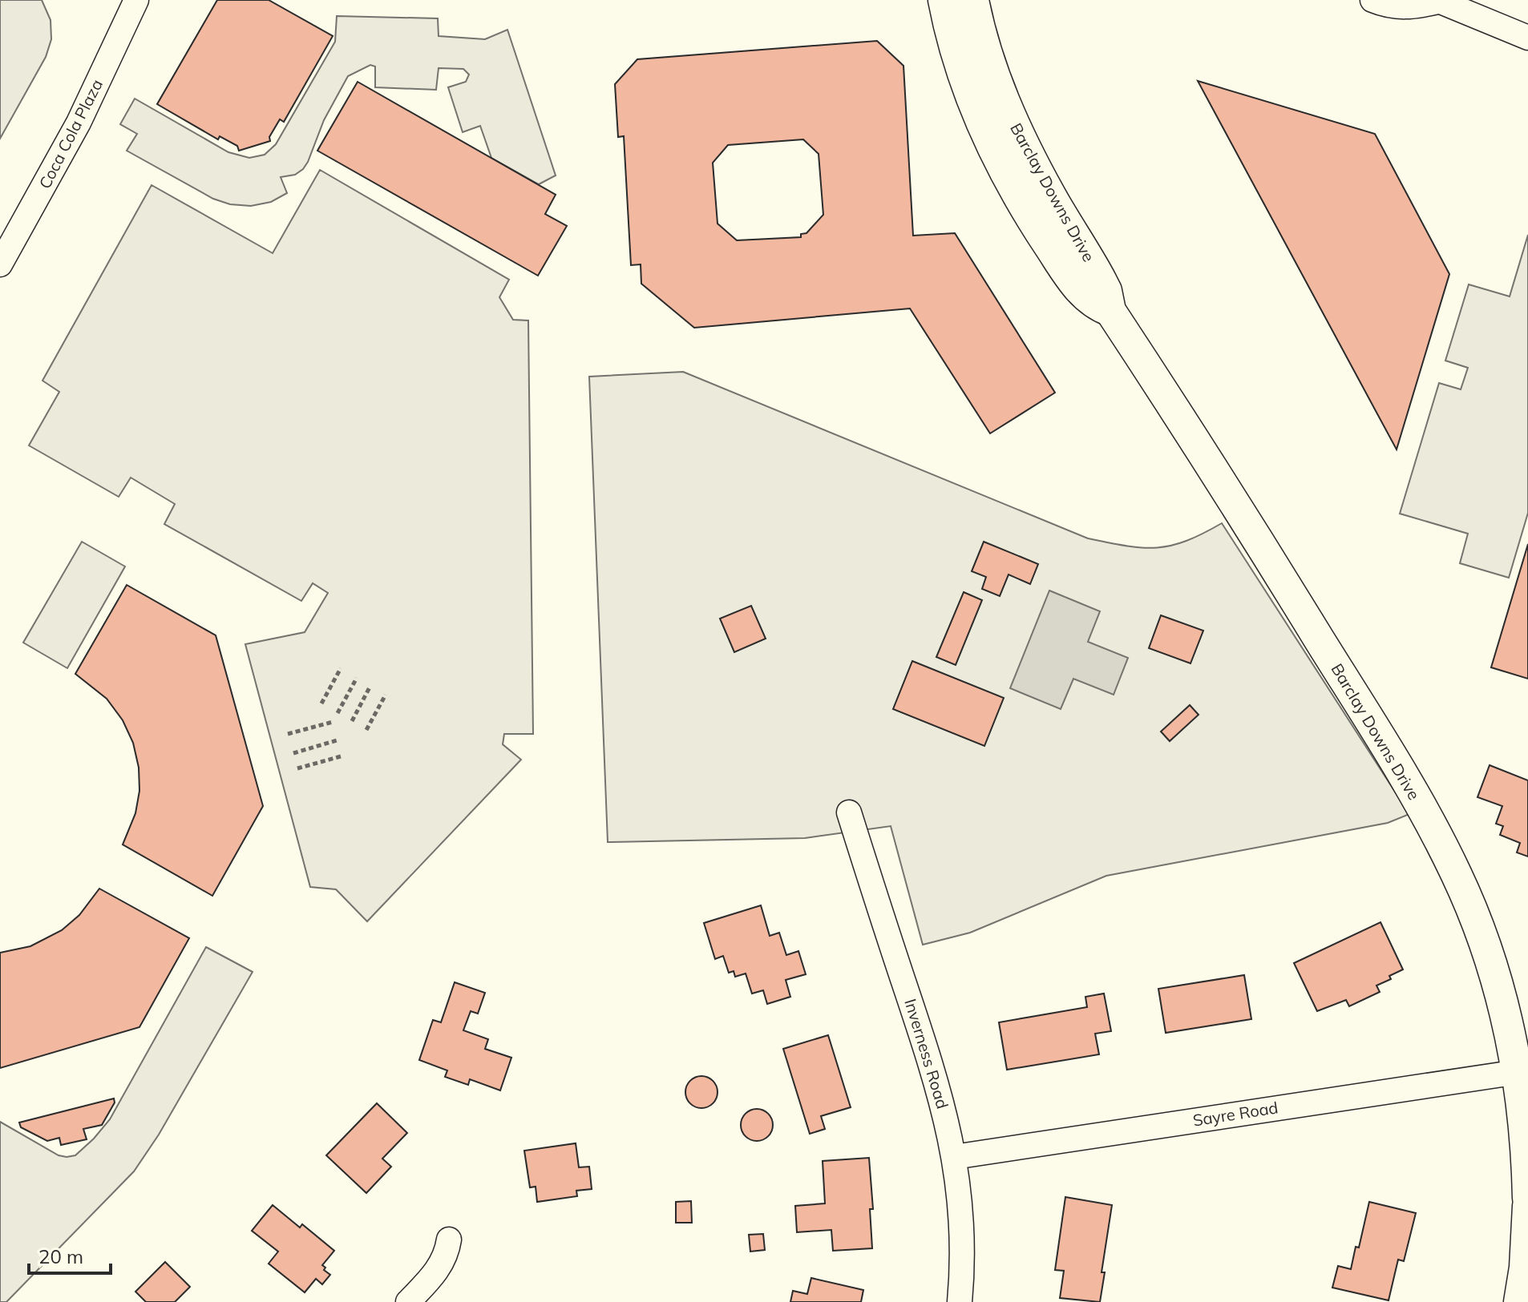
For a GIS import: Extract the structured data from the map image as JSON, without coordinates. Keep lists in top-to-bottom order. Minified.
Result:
{"streets":{"street":["Coca Cola Plaza","Barclay Downs Drive","Inverness Road","Sayre Road"]},"crossings":[["Barclay Downs Drive","Sayre Road"],["Inverness Road","Sayre Road"]],"scale_bar":"20 m"}
